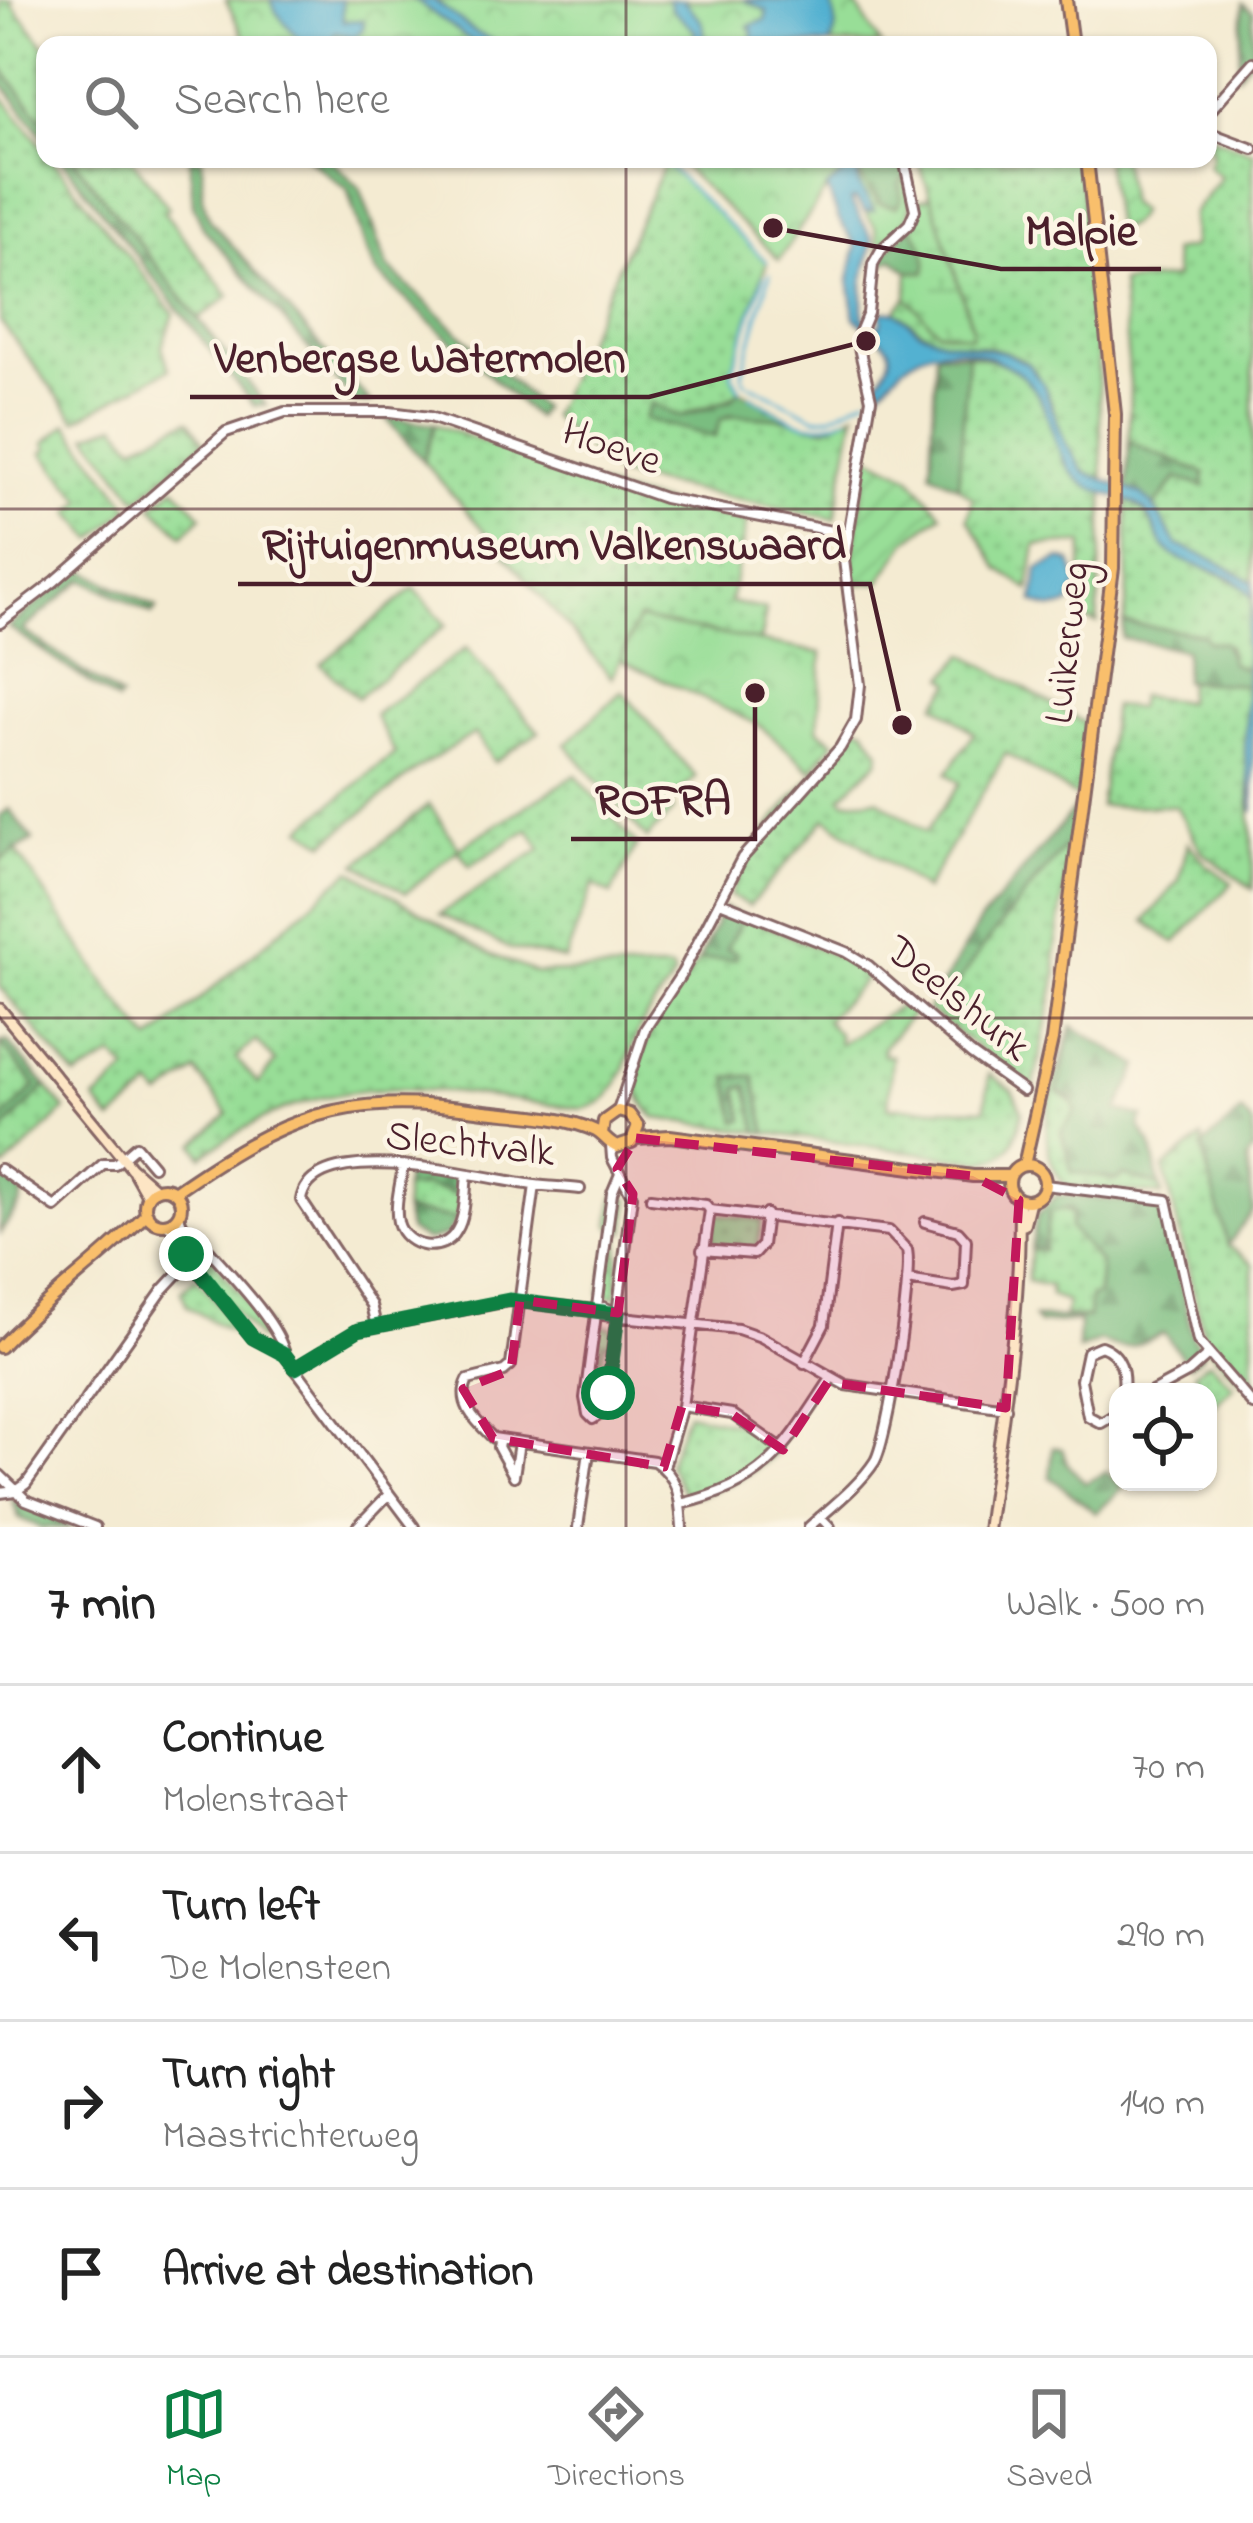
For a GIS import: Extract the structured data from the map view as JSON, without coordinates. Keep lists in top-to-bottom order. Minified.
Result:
{"streets":{"main road":["Luikerweg"],"street":["Hoeve","Deelshurk","Slechtvalk"]},"places":["Malpie","Venbergse Watermolen","ROFRA","Rijtuigenmuseum Valkenswaard"],"page":{"search":"Search here","heading":["7 min","Walk · 500 m"],"list":[["Continue","Molenstraat","70 m"],["Turn left","De Molensteen","290 m"],["Turn right","Maastrichterweg","140 m"],"Arrive at destination"],"nav":["Map","Directions","Saved"]}}
